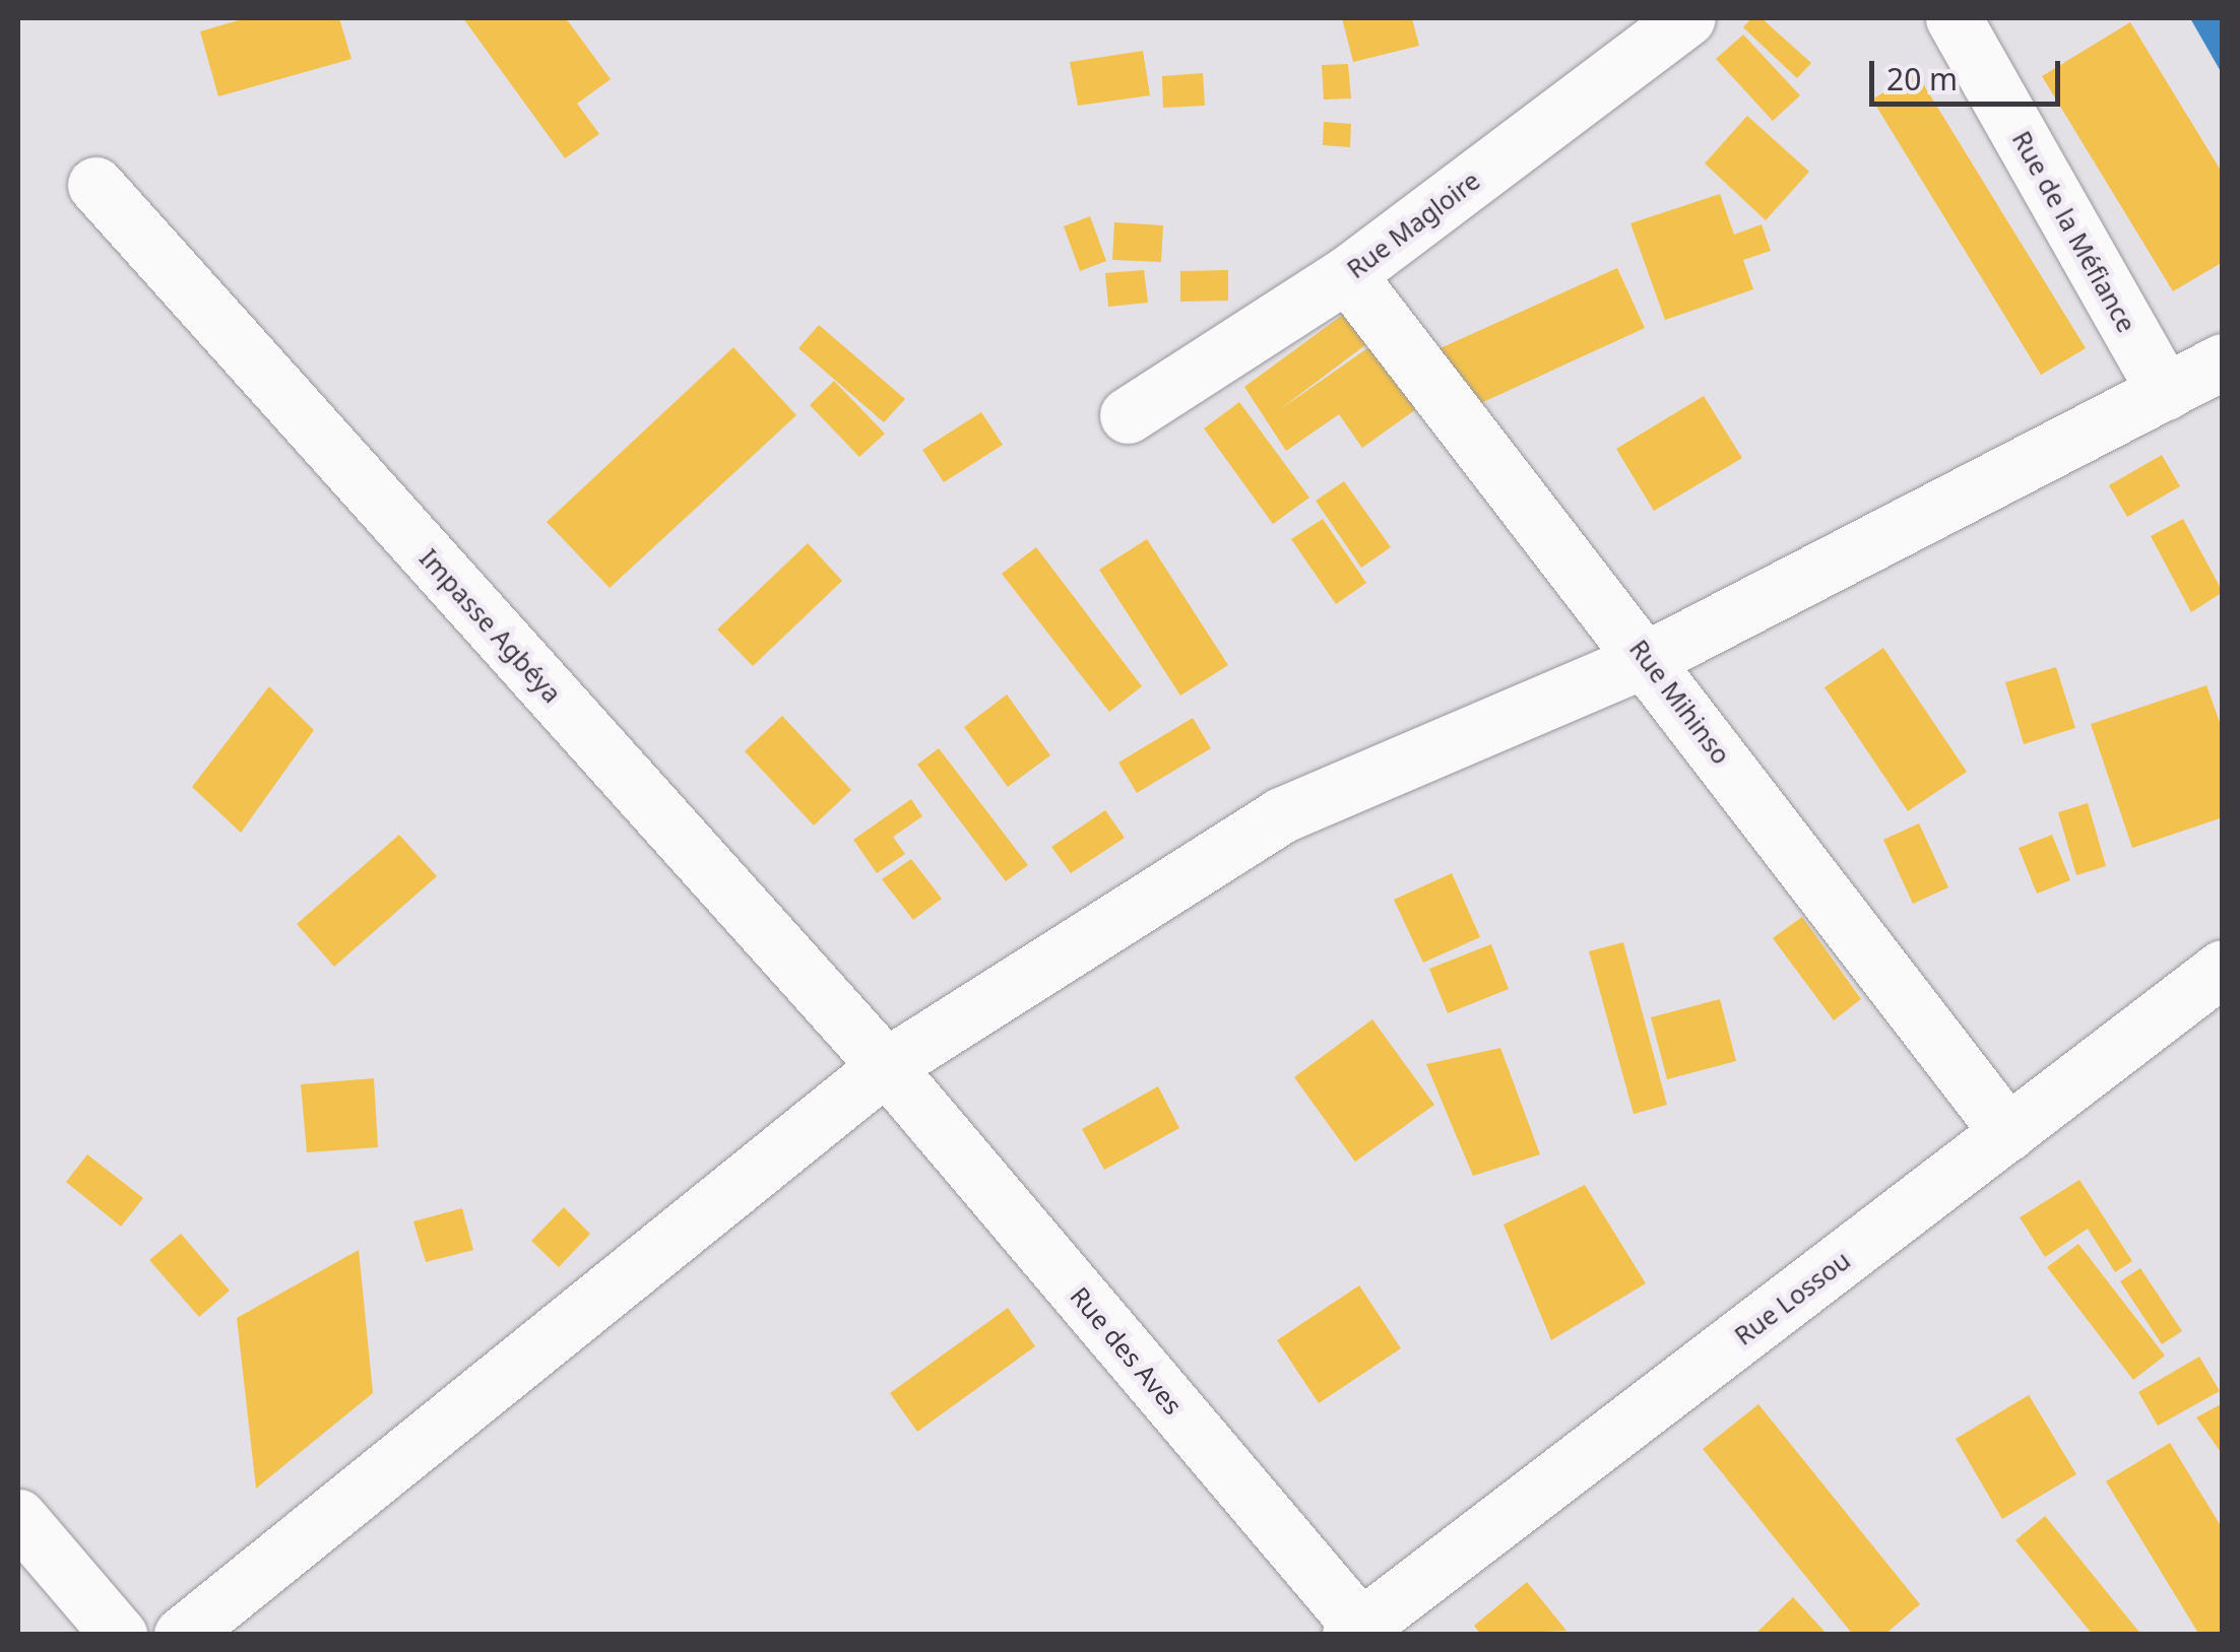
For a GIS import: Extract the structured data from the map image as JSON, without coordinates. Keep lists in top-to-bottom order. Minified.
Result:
{"streets":{"street":["Rue Magloire","Rue de la Méfiance","Impasse Agbéya","Rue Mihinso","Rue Lossou","Rue des Aves"]},"crossings":[["Rue Magloire","Rue Mihinso"],["Impasse Agbéya","Rue des Aves"],["Rue Mihinso","Rue Lossou"],["Rue Lossou","Rue des Aves"]],"scale_bar":"20 m"}
